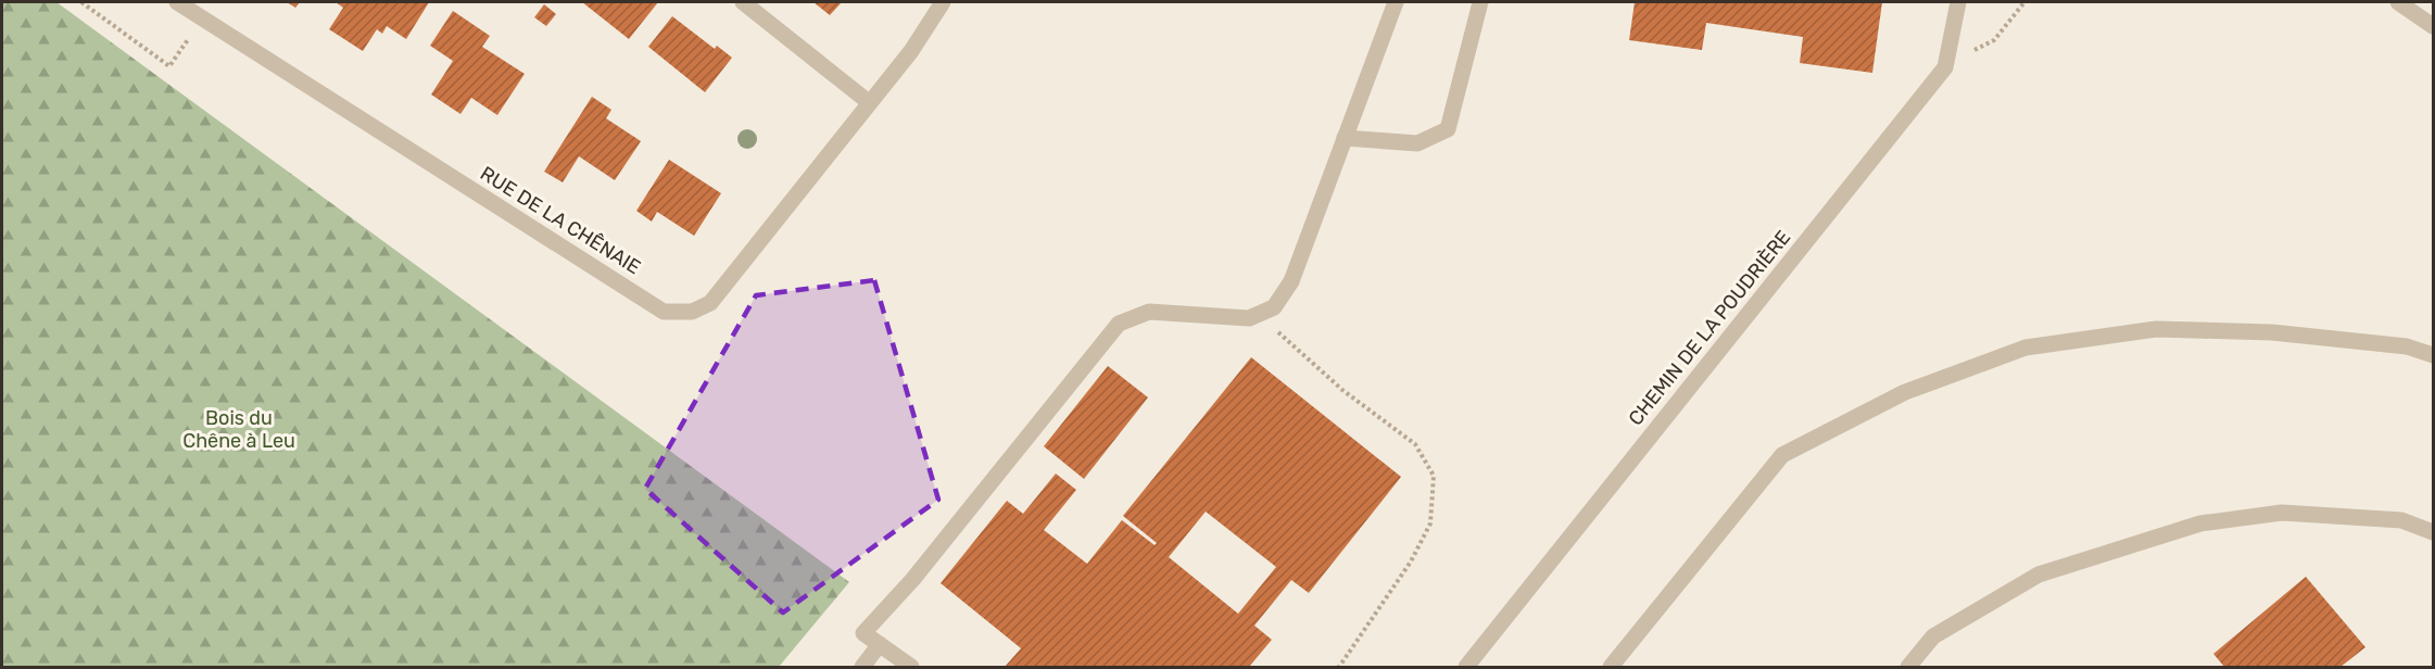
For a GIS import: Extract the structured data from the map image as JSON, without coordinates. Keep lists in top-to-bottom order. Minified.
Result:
{"streets":{"street":["RUE DE LA CHÊNAIE","CHEMIN DE LA POUDRIÈRE"]},"parks":["Bois du Chêne à Leu"]}
